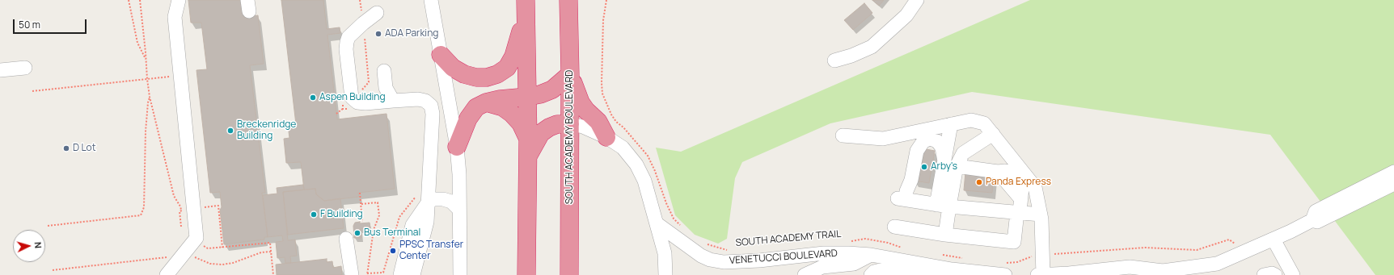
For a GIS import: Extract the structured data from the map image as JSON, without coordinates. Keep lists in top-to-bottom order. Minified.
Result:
{"streets":{"highway":["SOUTH ACADEMY BOULEVARD"],"street":["VENETUCCI BOULEVARD"],"path":["SOUTH ACADEMY TRAIL"]},"places":["ADA Parking","Aspen Building","Breckenridge Building","D Lot","Arby's","Panda Express","F Building","Bus Terminal","PPSC Transfer Center"],"scale_bar":"50 m","north":"right"}
